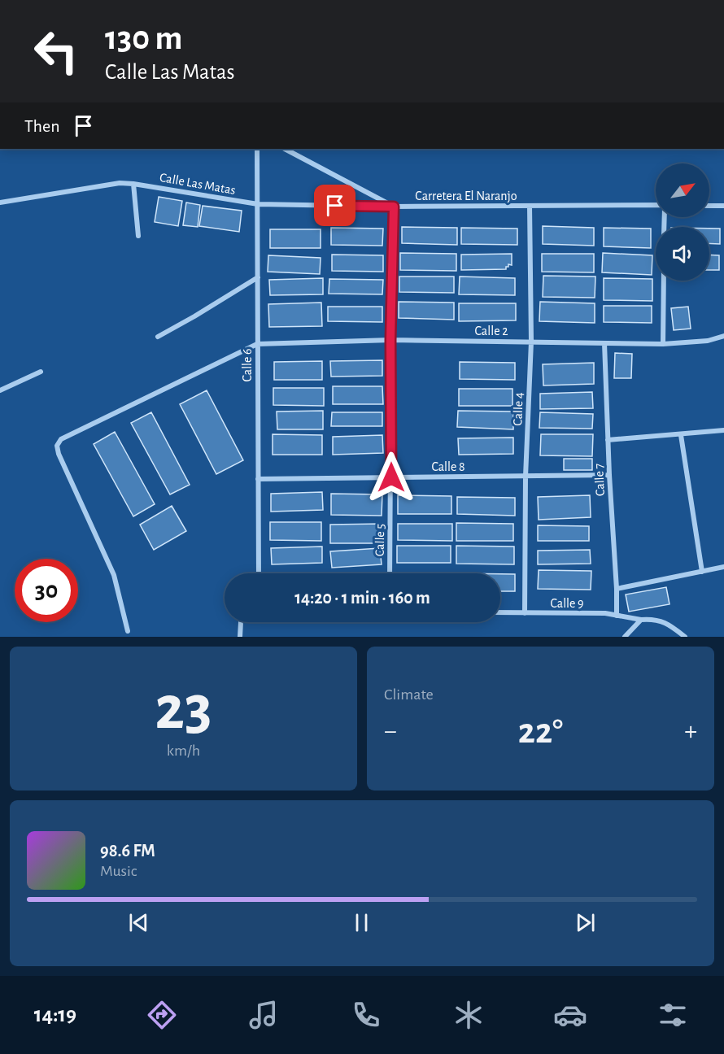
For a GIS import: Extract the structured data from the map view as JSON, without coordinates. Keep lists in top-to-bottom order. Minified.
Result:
{"streets":{"street":["Calle Las Matas","Carretera El Naranjo","Calle 2","Calle 6","Calle 4","Calle 8","Calle 7","Calle 5","Calle 9"]},"crossings":[["Calle Las Matas","Carretera El Naranjo"],["Calle Las Matas","Calle 6"],["Calle Las Matas","Calle 5"],["Carretera El Naranjo","Calle 4"],["Carretera El Naranjo","Calle 5"],["Calle 2","Calle 6"],["Calle 2","Calle 4"],["Calle 2","Calle 7"],["Calle 2","Calle 5"],["Calle 6","Calle 8"],["Calle 4","Calle 8"],["Calle 4","Calle 9"],["Calle 8","Calle 7"],["Calle 8","Calle 5"],["Calle 7","Calle 9"]],"north":"top right","page":{"turn":["130 m","Calle Las Matas"],"then":"Then","limit":"30","trip":"14:20 · 1 min · 160 m","tile":[["23","km/h"],"Climate"],"heat":["−","22°","+"],"song":["98.6 FM","Music"],"tabs":"14:19"}}
